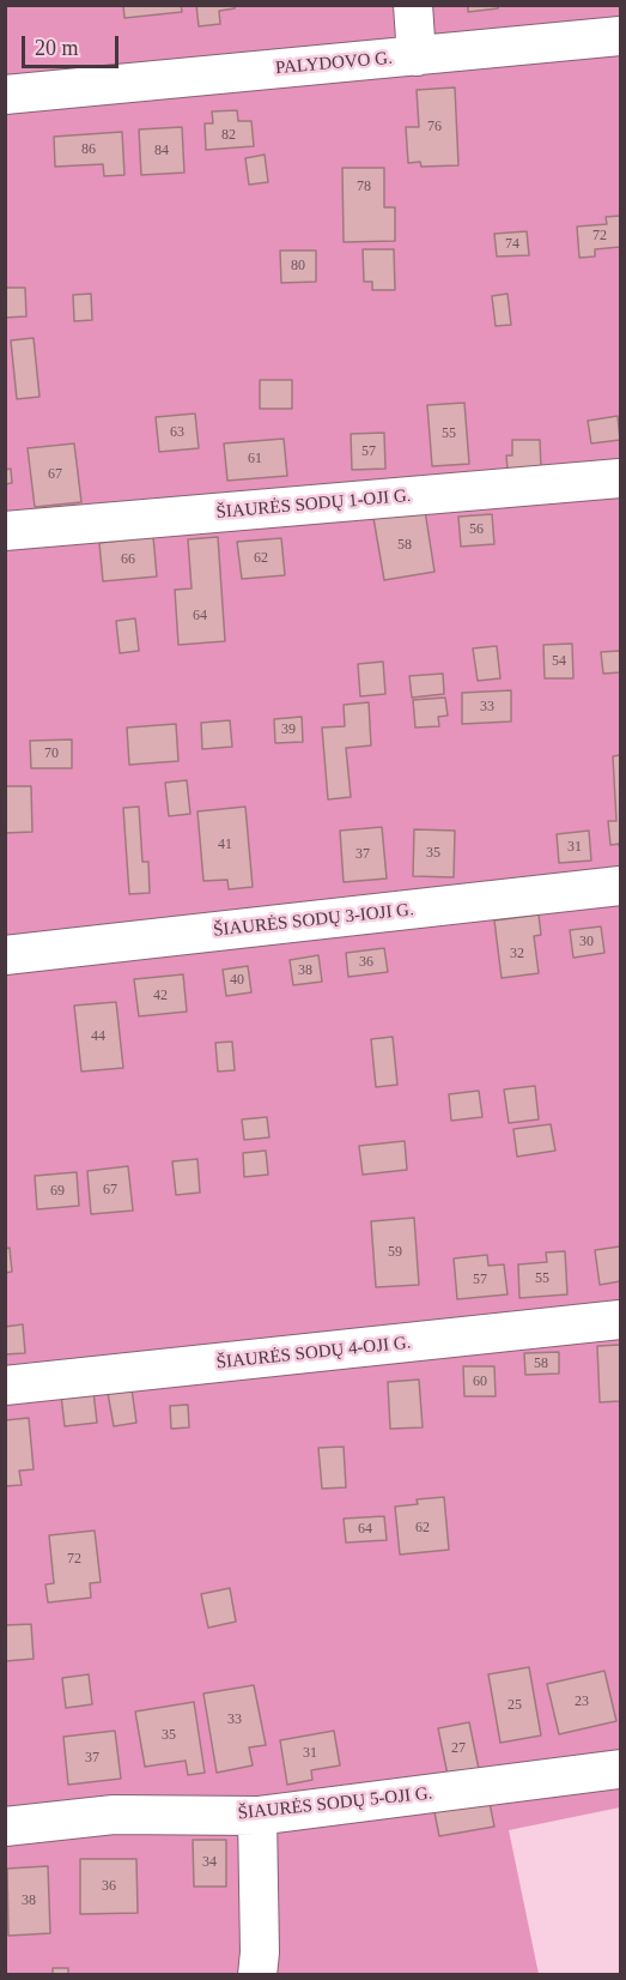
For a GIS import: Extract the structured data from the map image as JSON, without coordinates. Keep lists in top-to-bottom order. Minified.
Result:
{"streets":{"street":["PALYDOVO G.","ŠIAURĖS SODŲ 1-OJI G.","ŠIAURĖS SODŲ 3-IOJI G.","ŠIAURĖS SODŲ 4-OJI G.","ŠIAURĖS SODŲ 5-OJI G."]},"house_numbers":["76","82","86","84","78","72","74","80","63","55","57","61","67","56","58","62","66","64","54","33","39","70","41","31","35","37","30","32","36","38","40","42","44","67","69","59","55","57","58","60","62","64","72","23","25","33","35","27","31","37","34","36","38"],"scale_bar":"20 m"}
